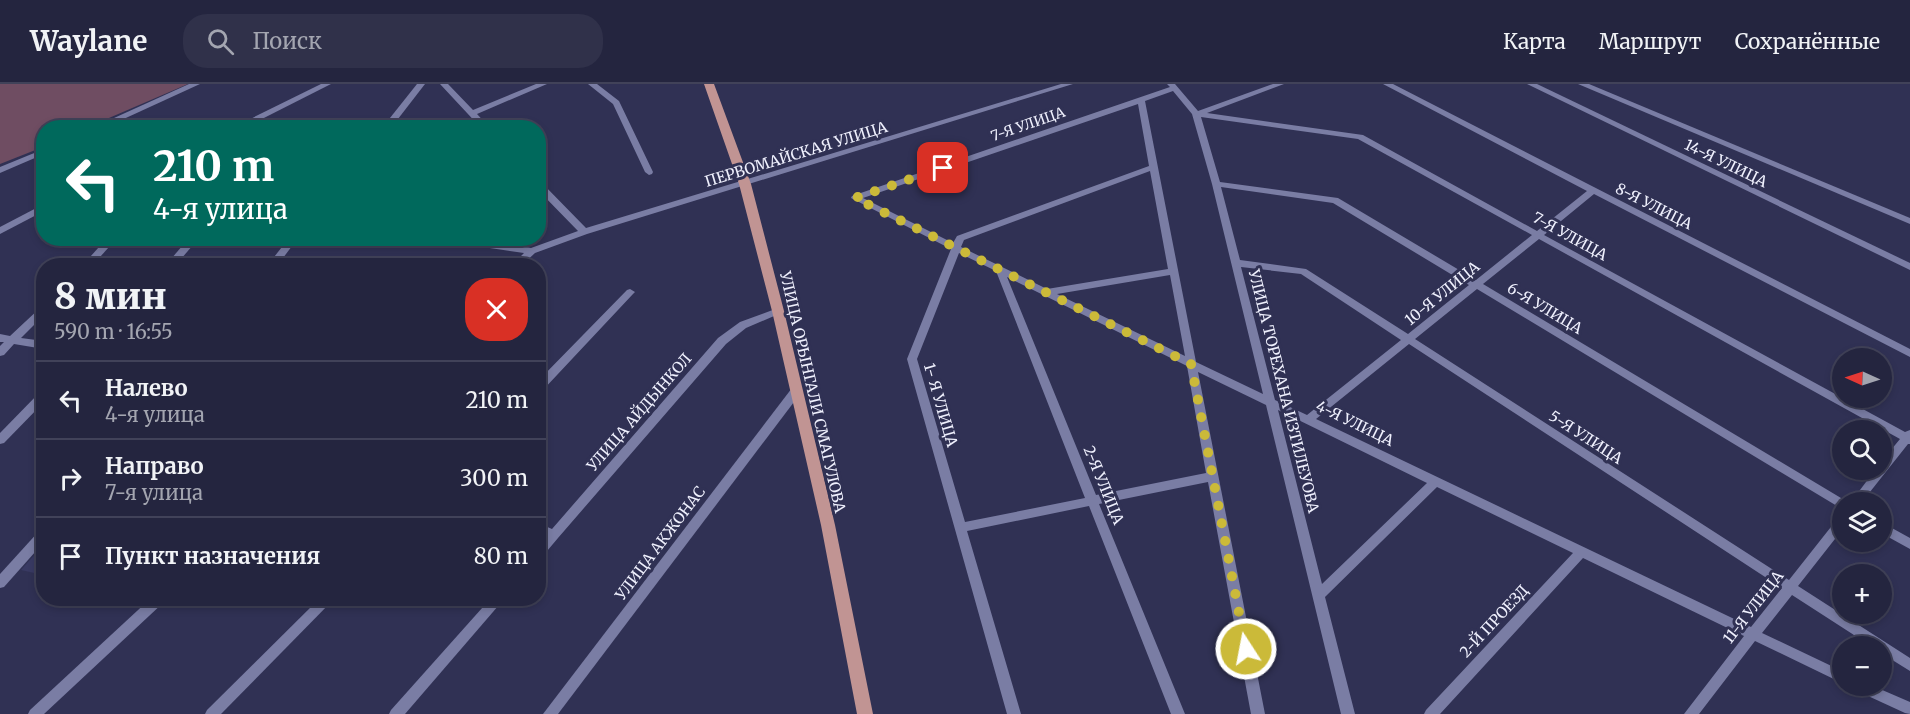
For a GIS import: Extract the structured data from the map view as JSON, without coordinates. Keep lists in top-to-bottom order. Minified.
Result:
{"streets":{"main road":["УЛИЦА ОРЫНГАЛИ СМАГУЛОВА"],"street":["7-Я УЛИЦА","ПЕРВОМАЙСКАЯ УЛИЦА","14-Я УЛИЦА","8-Я УЛИЦА","10-Я УЛИЦА","6-Я УЛИЦА","УЛИЦА ТОРЕХАНА ИЗТИЛЕУОВА","1- Я УЛИЦА","УЛИЦА АЙДЫНКОЛ","4-Я УЛИЦА","5-Я УЛИЦА","2-Я УЛИЦА","УЛИЦА АКЖОНАС","11-Я УЛИЦА","2-Й ПРОЕЗД"]},"crossings":[["7-Я УЛИЦА","10-Я УЛИЦА"],["7-Я УЛИЦА","УЛИЦА ТОРЕХАНА ИЗТИЛЕУОВА"],["7-Я УЛИЦА","4-Я УЛИЦА"],["ПЕРВОМАЙСКАЯ УЛИЦА","УЛИЦА ОРЫНГАЛИ СМАГУЛОВА"],["8-Я УЛИЦА","10-Я УЛИЦА"],["10-Я УЛИЦА","6-Я УЛИЦА"],["10-Я УЛИЦА","4-Я УЛИЦА"],["10-Я УЛИЦА","5-Я УЛИЦА"],["6-Я УЛИЦА","УЛИЦА ТОРЕХАНА ИЗТИЛЕУОВА"],["УЛИЦА ТОРЕХАНА ИЗТИЛЕУОВА","4-Я УЛИЦА"],["УЛИЦА ТОРЕХАНА ИЗТИЛЕУОВА","5-Я УЛИЦА"],["УЛИЦА ОРЫНГАЛИ СМАГУЛОВА","УЛИЦА АЙДЫНКОЛ"],["УЛИЦА ОРЫНГАЛИ СМАГУЛОВА","УЛИЦА АКЖОНАС"],["1- Я УЛИЦА","4-Я УЛИЦА"],["4-Я УЛИЦА","2-Я УЛИЦА"],["4-Я УЛИЦА","11-Я УЛИЦА"],["4-Я УЛИЦА","2-Й ПРОЕЗД"],["5-Я УЛИЦА","11-Я УЛИЦА"]],"north":"left","page":{"header":"Waylane","search":"Поиск","nav":["Карта","Маршрут","Сохранённые"],"turn":["210 m","4-я улица"],"heading":["8 мин","590 m · 16:55"],"map_buttons":["+","−"],"list":[{"name":"Налево","note":"4-я улица","value":"210 m"},{"name":"Направо","note":"7-я улица","value":"300 m"},{"name":"Пункт назначения","value":"80 m"}]}}
